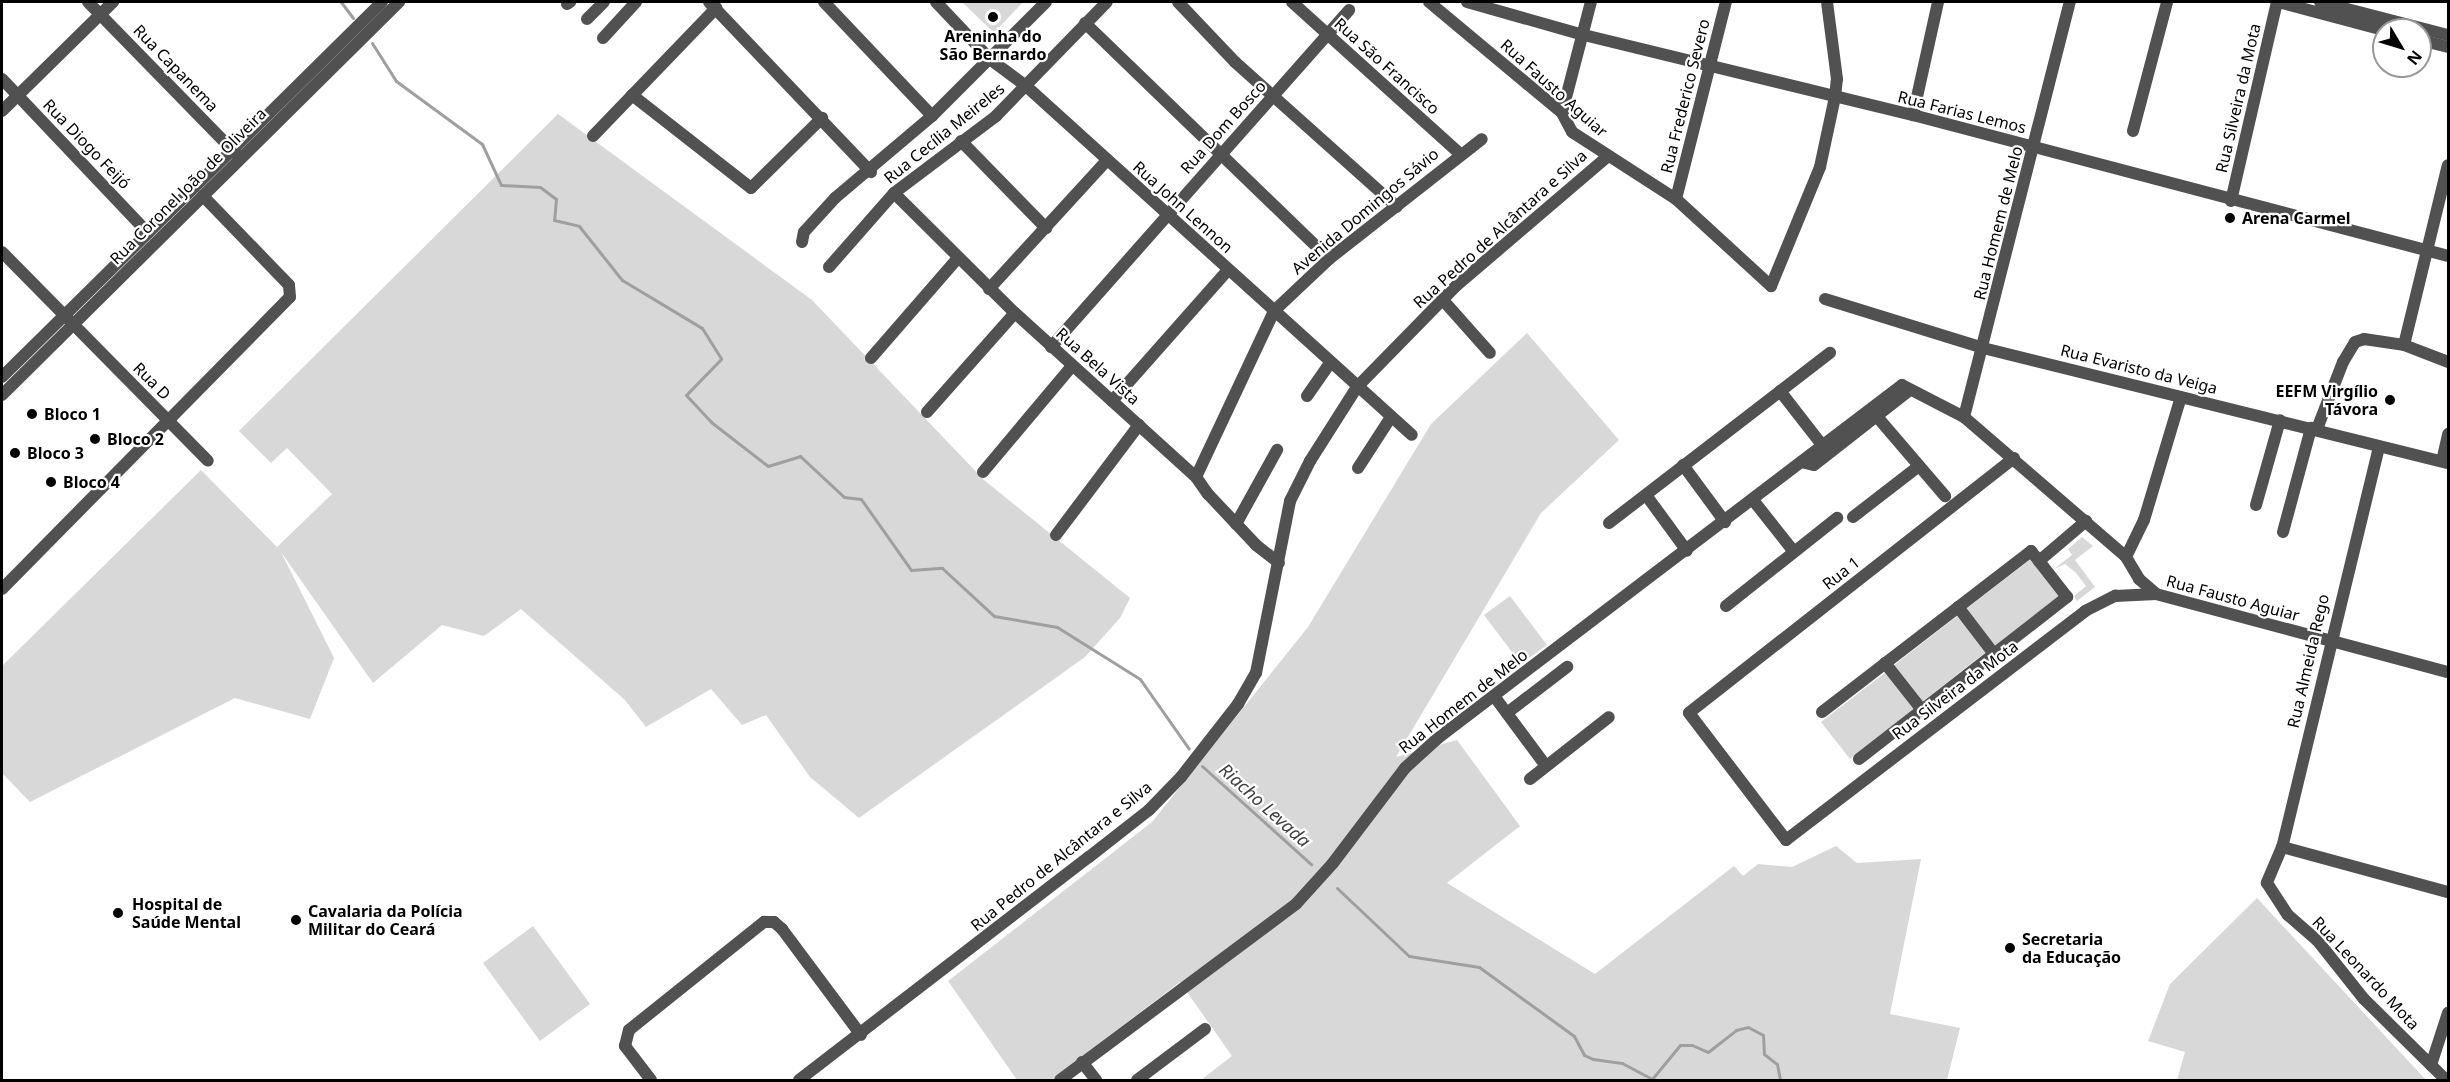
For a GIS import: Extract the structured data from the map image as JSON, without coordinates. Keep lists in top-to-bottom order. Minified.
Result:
{"streets":{"street":["Rua São Francisco","Rua Capanema","Rua Fausto Aguiar","Rua Frederico Severo","Rua Silveira da Mota","Rua Farias Lemos","Rua Dom Bosco","Rua Cecília Meireles","Rua Diogo Feijó","Rua Coronel João de Oliveira","Rua John Lennon","Avenida Domingos Sávio","Rua Homem de Melo","Rua Pedro de Alcântara e Silva","Rua Bela Vista","Rua Evaristo da Veiga","Rua D","Rua 1","Rua Almeida Rego","Rua Leonardo Mota"]},"crossings":[["Rua São Francisco","Rua Dom Bosco"],["Rua São Francisco","Avenida Domingos Sávio"],["Rua Capanema","Rua Coronel João de Oliveira"],["Rua Fausto Aguiar","Rua Frederico Severo"],["Rua Fausto Aguiar","Rua Silveira da Mota"],["Rua Fausto Aguiar","Rua Farias Lemos"],["Rua Fausto Aguiar","Rua Homem de Melo"],["Rua Fausto Aguiar","Rua Pedro de Alcântara e Silva"],["Rua Fausto Aguiar","Rua 1"],["Rua Fausto Aguiar","Rua Almeida Rego"],["Rua Frederico Severo","Rua Farias Lemos"],["Rua Silveira da Mota","Rua Farias Lemos"],["Rua Silveira da Mota","Rua 1"],["Rua Farias Lemos","Rua Homem de Melo"],["Rua Dom Bosco","Rua John Lennon"],["Rua Dom Bosco","Rua Bela Vista"],["Rua Cecília Meireles","Rua John Lennon"],["Rua Cecília Meireles","Rua Bela Vista"],["Rua Diogo Feijó","Rua Coronel João de Oliveira"],["Rua Coronel João de Oliveira","Rua D"],["Rua John Lennon","Avenida Domingos Sávio"],["Rua John Lennon","Rua Pedro de Alcântara e Silva"],["Avenida Domingos Sávio","Rua Bela Vista"],["Rua Homem de Melo","Rua Evaristo da Veiga"],["Rua Pedro de Alcântara e Silva","Rua Bela Vista"],["Rua Evaristo da Veiga","Rua Almeida Rego"],["Rua Almeida Rego","Rua Leonardo Mota"]],"water":["Riacho Levada"],"places":["Areninha do São Bernardo","Arena Carmel","EEFM Virgílio Távora","Bloco 1","Bloco 2","Bloco 3","Bloco 4","Hospital de Saúde Mental","Cavalaria da Polícia Militar do Ceará","Secretaria da Educação"],"north":"bottom right"}
